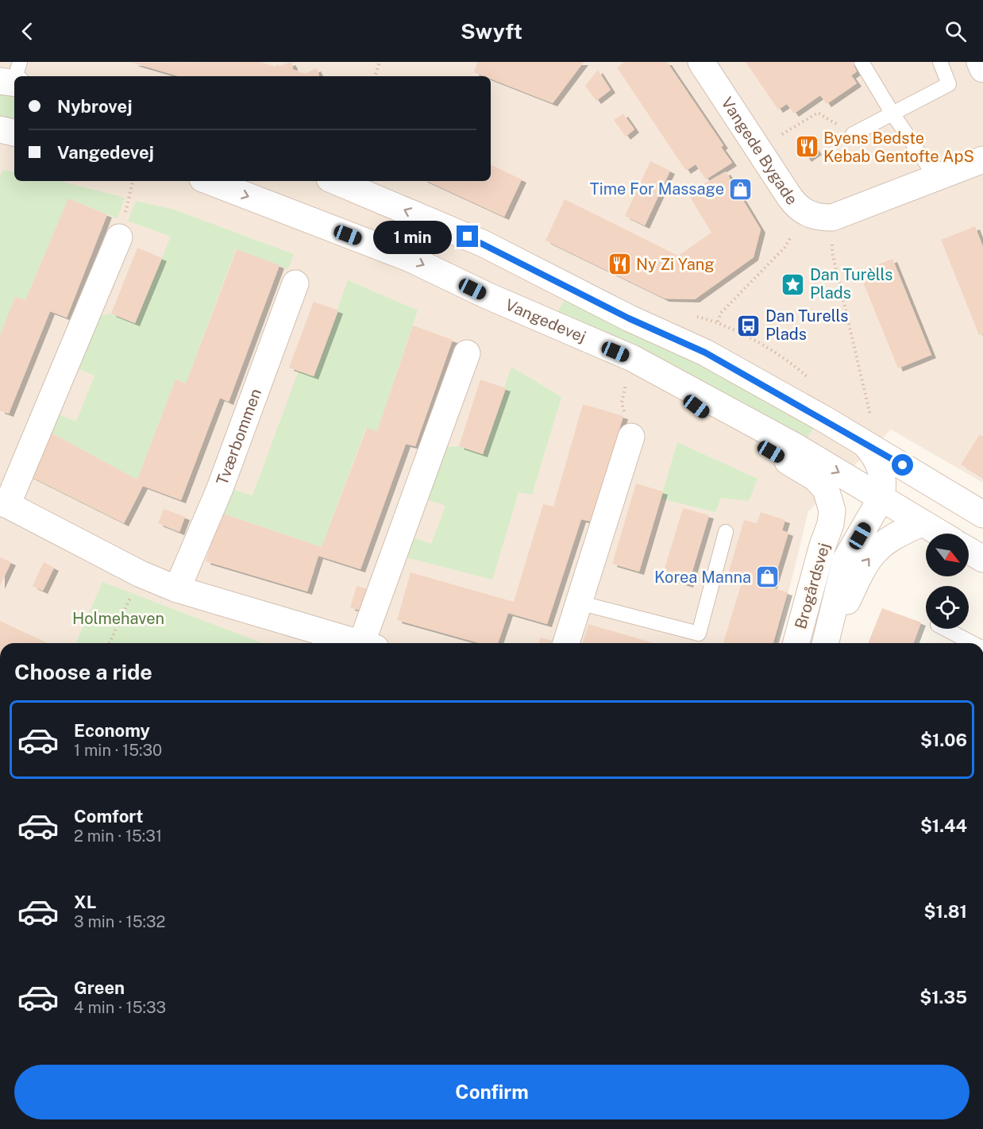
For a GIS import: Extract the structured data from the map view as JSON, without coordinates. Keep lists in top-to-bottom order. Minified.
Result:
{"streets":{"street":["Vangede Bygade","Vangedevej","Tværbommen","Brogårdsvej"]},"crossings":[["Vangedevej","Brogårdsvej"]],"parks":["Holmehaven"],"places":{"restaurant":["Byens Bedste Kebab Gentofte ApS","Ny Zi Yang"],"shop":["Time For Massage","Korea Manna"],"place":["Dan Turèlls Plads"],"bus stop":["Dan Turells Plads"]},"north":"bottom right","page":{"header":"Swyft","banner":["Nybrovej","Vangedevej"],"bubble":"1 min","heading":"Choose a ride","list":[{"name":"Economy","note":"1 min · 15:30","value":"$1.06"},{"name":"Comfort","note":"2 min · 15:31","value":"$1.44"},{"name":"XL","note":"3 min · 15:32","value":"$1.81"},{"name":"Green","note":"4 min · 15:33","value":"$1.35"}],"buttons":"Confirm"}}
